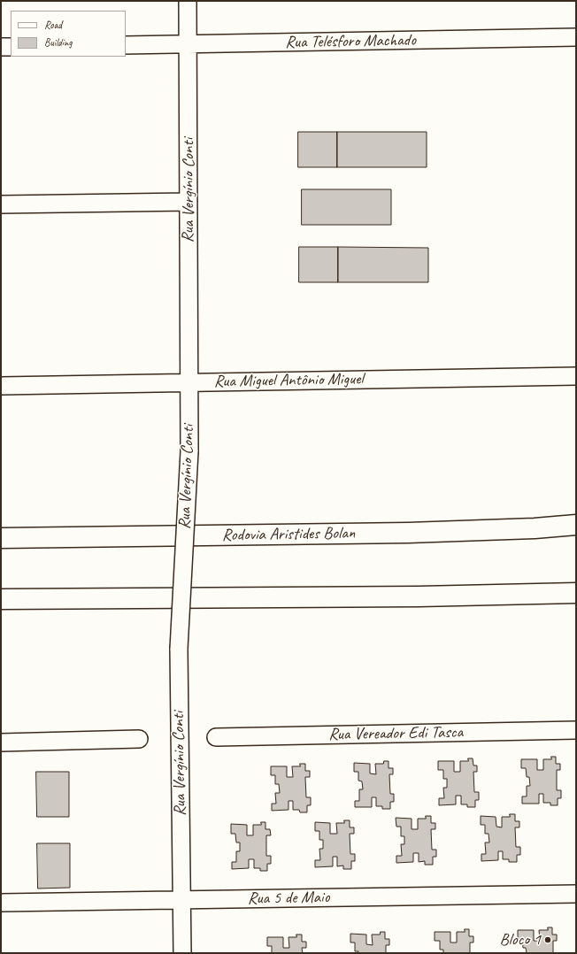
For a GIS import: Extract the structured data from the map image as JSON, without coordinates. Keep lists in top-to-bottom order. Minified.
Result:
{"streets":{"highway":["Rodovia Aristides Bolan"],"street":["Rua Telésforo Machado","Rua Vergínio Conti","Rua Miguel Antônio Miguel","Rua Vereador Edi Tasca","Rua 5 de Maio"]},"crossings":[["Rua Telésforo Machado","Rua Vergínio Conti"],["Rua Vergínio Conti","Rua Miguel Antônio Miguel"],["Rua Vergínio Conti","Rua 5 de Maio"]],"places":["Bloco 1"],"legend":["Road","Building"]}
